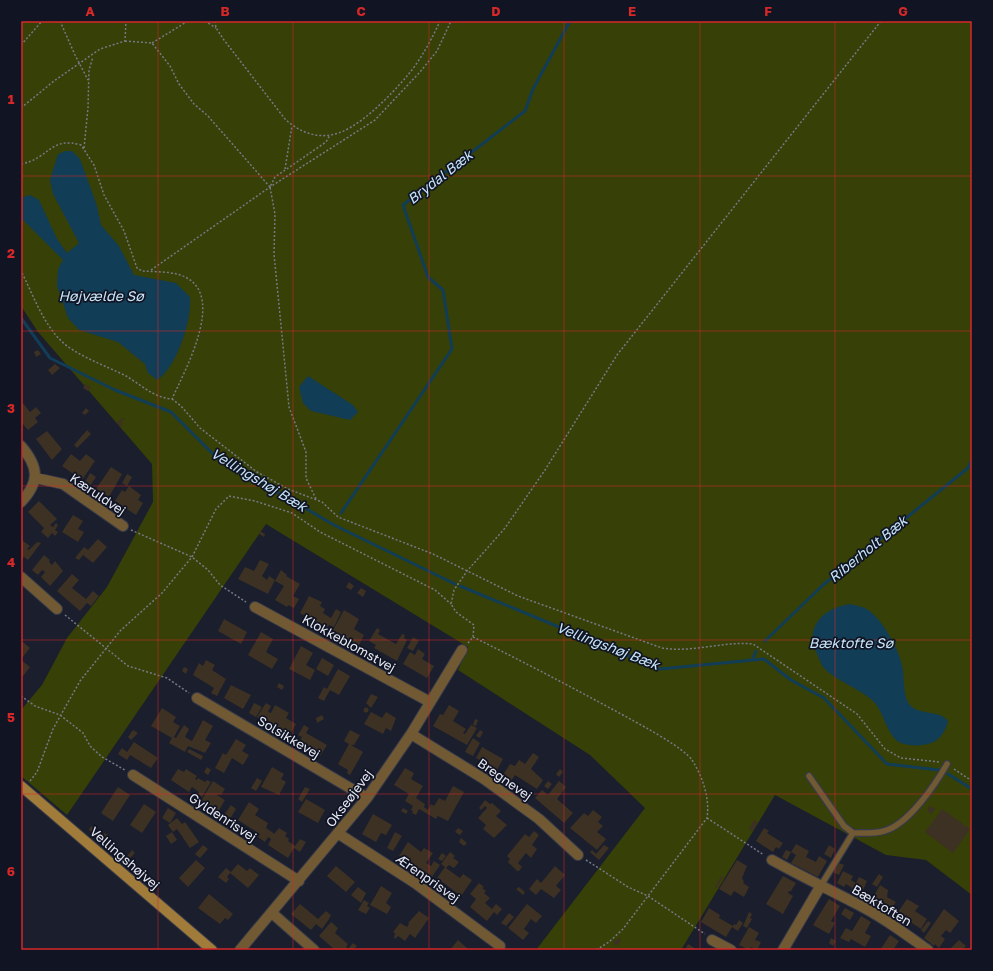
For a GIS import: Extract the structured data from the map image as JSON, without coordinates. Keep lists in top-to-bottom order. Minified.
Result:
{"streets":{"street":["Kæruldvej","Klokkeblomstvej","Solsikkevej","Bregnevej","Okseøjevej","Gyldenrisvej","Vellingshøjvej","Ærenprisvej","Bæktoften"]},"crossings":[["Klokkeblomstvej","Okseøjevej"],["Solsikkevej","Okseøjevej"],["Bregnevej","Okseøjevej"],["Okseøjevej","Gyldenrisvej"],["Okseøjevej","Ærenprisvej"]],"water":["Brydal Bæk","Højvælde Sø","Vellingshøj Bæk","Riberholt Bæk","Bæktofte Sø"],"grid":{"columns":["A","B","C","D","E","F","G"],"rows":["1","2","3","4","5","6"]}}
